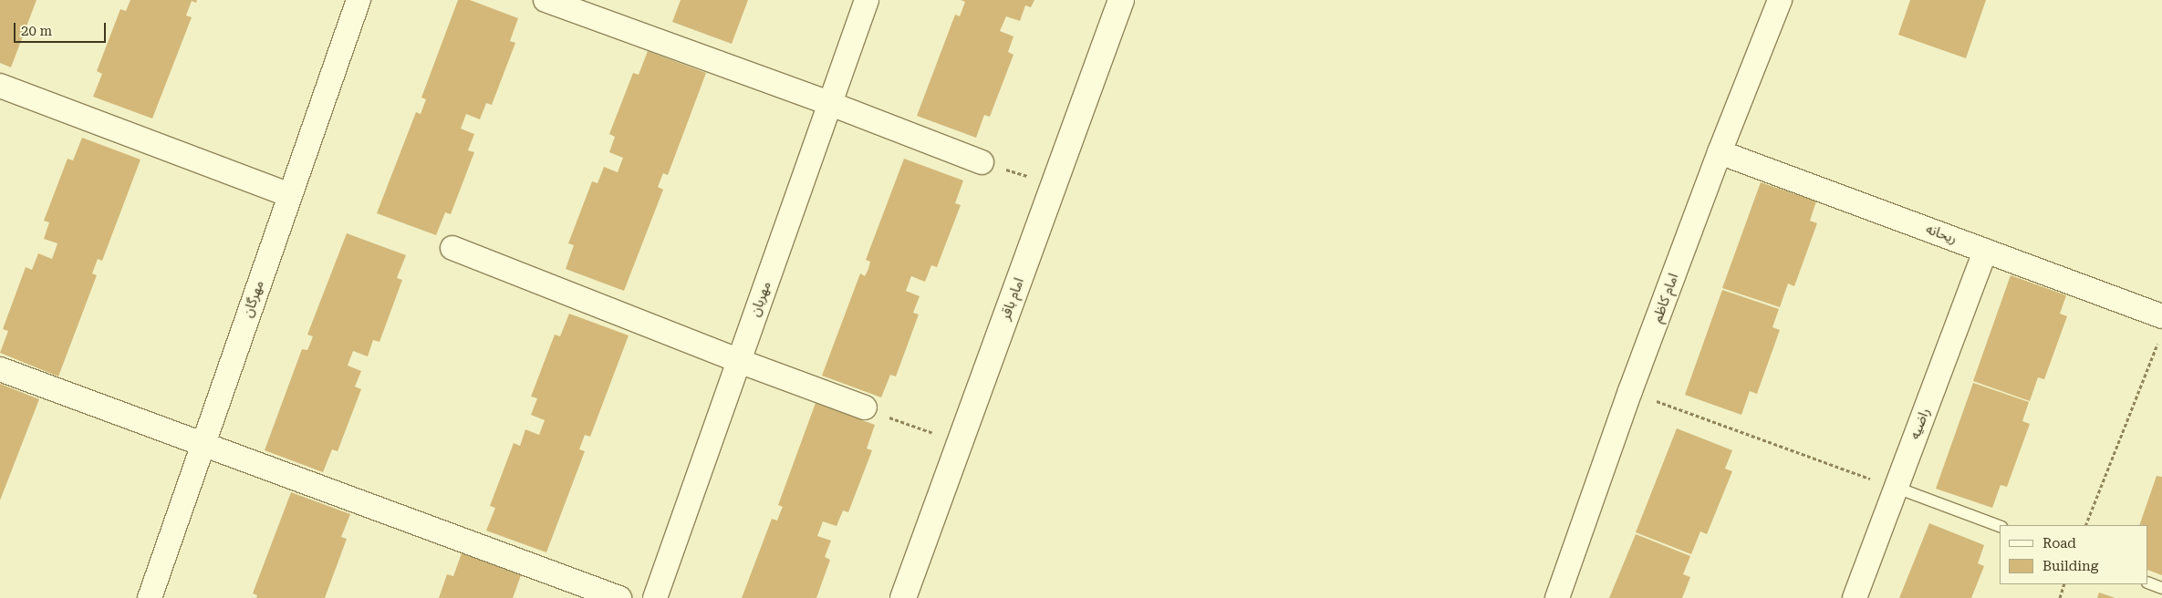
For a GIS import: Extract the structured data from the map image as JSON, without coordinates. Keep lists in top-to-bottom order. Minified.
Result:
{"streets":{"street":["ریحانه","امام کاظم","مهرگان","مهربان","امام باقر","راضیه"]},"crossings":[["ریحانه","امام کاظم"],["ریحانه","راضیه"]],"legend":["Road","Building"],"scale_bar":"20 m"}
